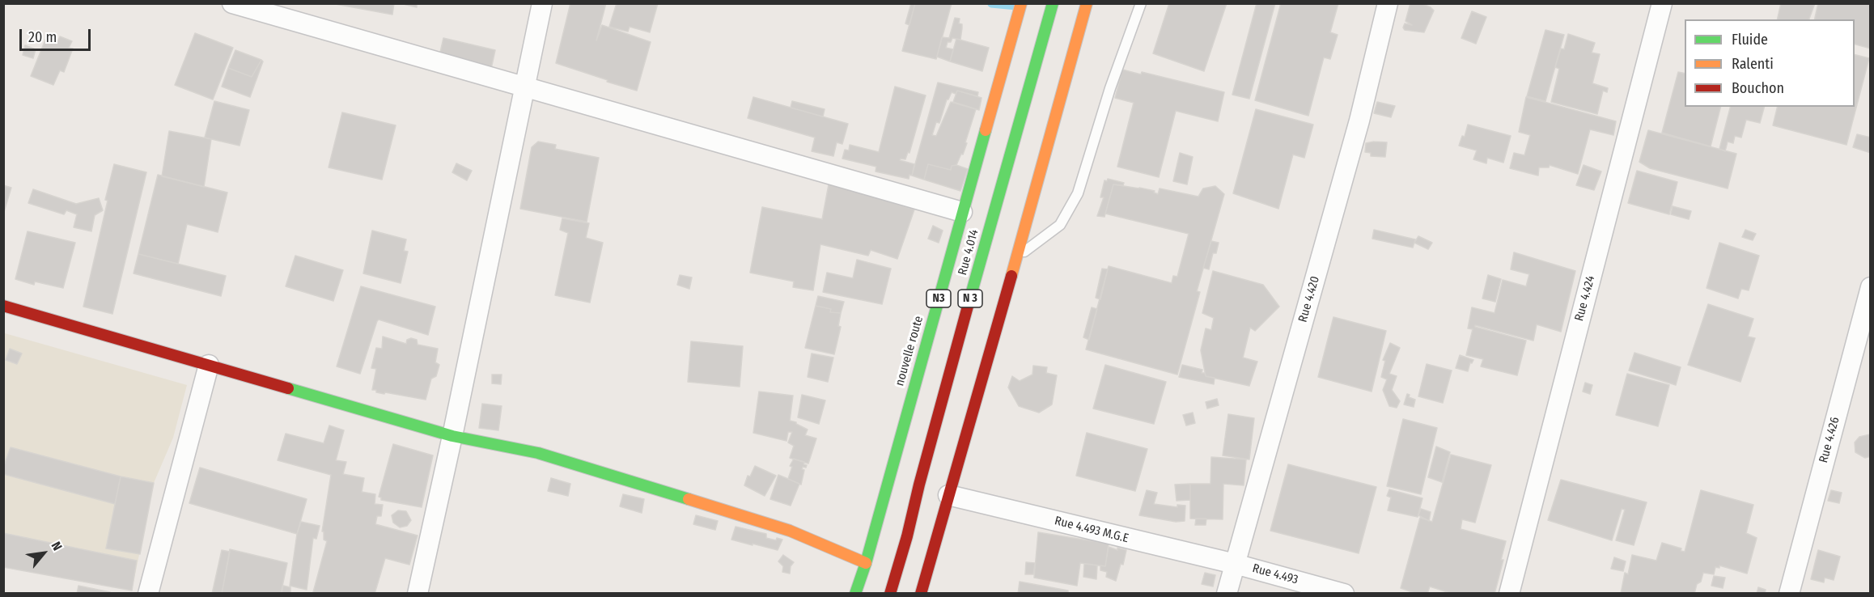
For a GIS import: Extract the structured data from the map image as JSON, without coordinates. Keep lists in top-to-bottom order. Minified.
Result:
{"streets":{"main road":["Rue 4.014","N3","N 3","nouvelle route"],"street":["Rue 4.424","Rue 4.420","Rue 4.426","Rue 4.493 M.G.E","Rue 4.493"]},"crossings":[["Rue 4.420","Rue 4.493 M.G.E"],["Rue 4.420","Rue 4.493"],["Rue 4.493 M.G.E","Rue 4.493"]],"legend":["Fluide","Ralenti","Bouchon"],"scale_bar":"20 m","north":"top right"}
